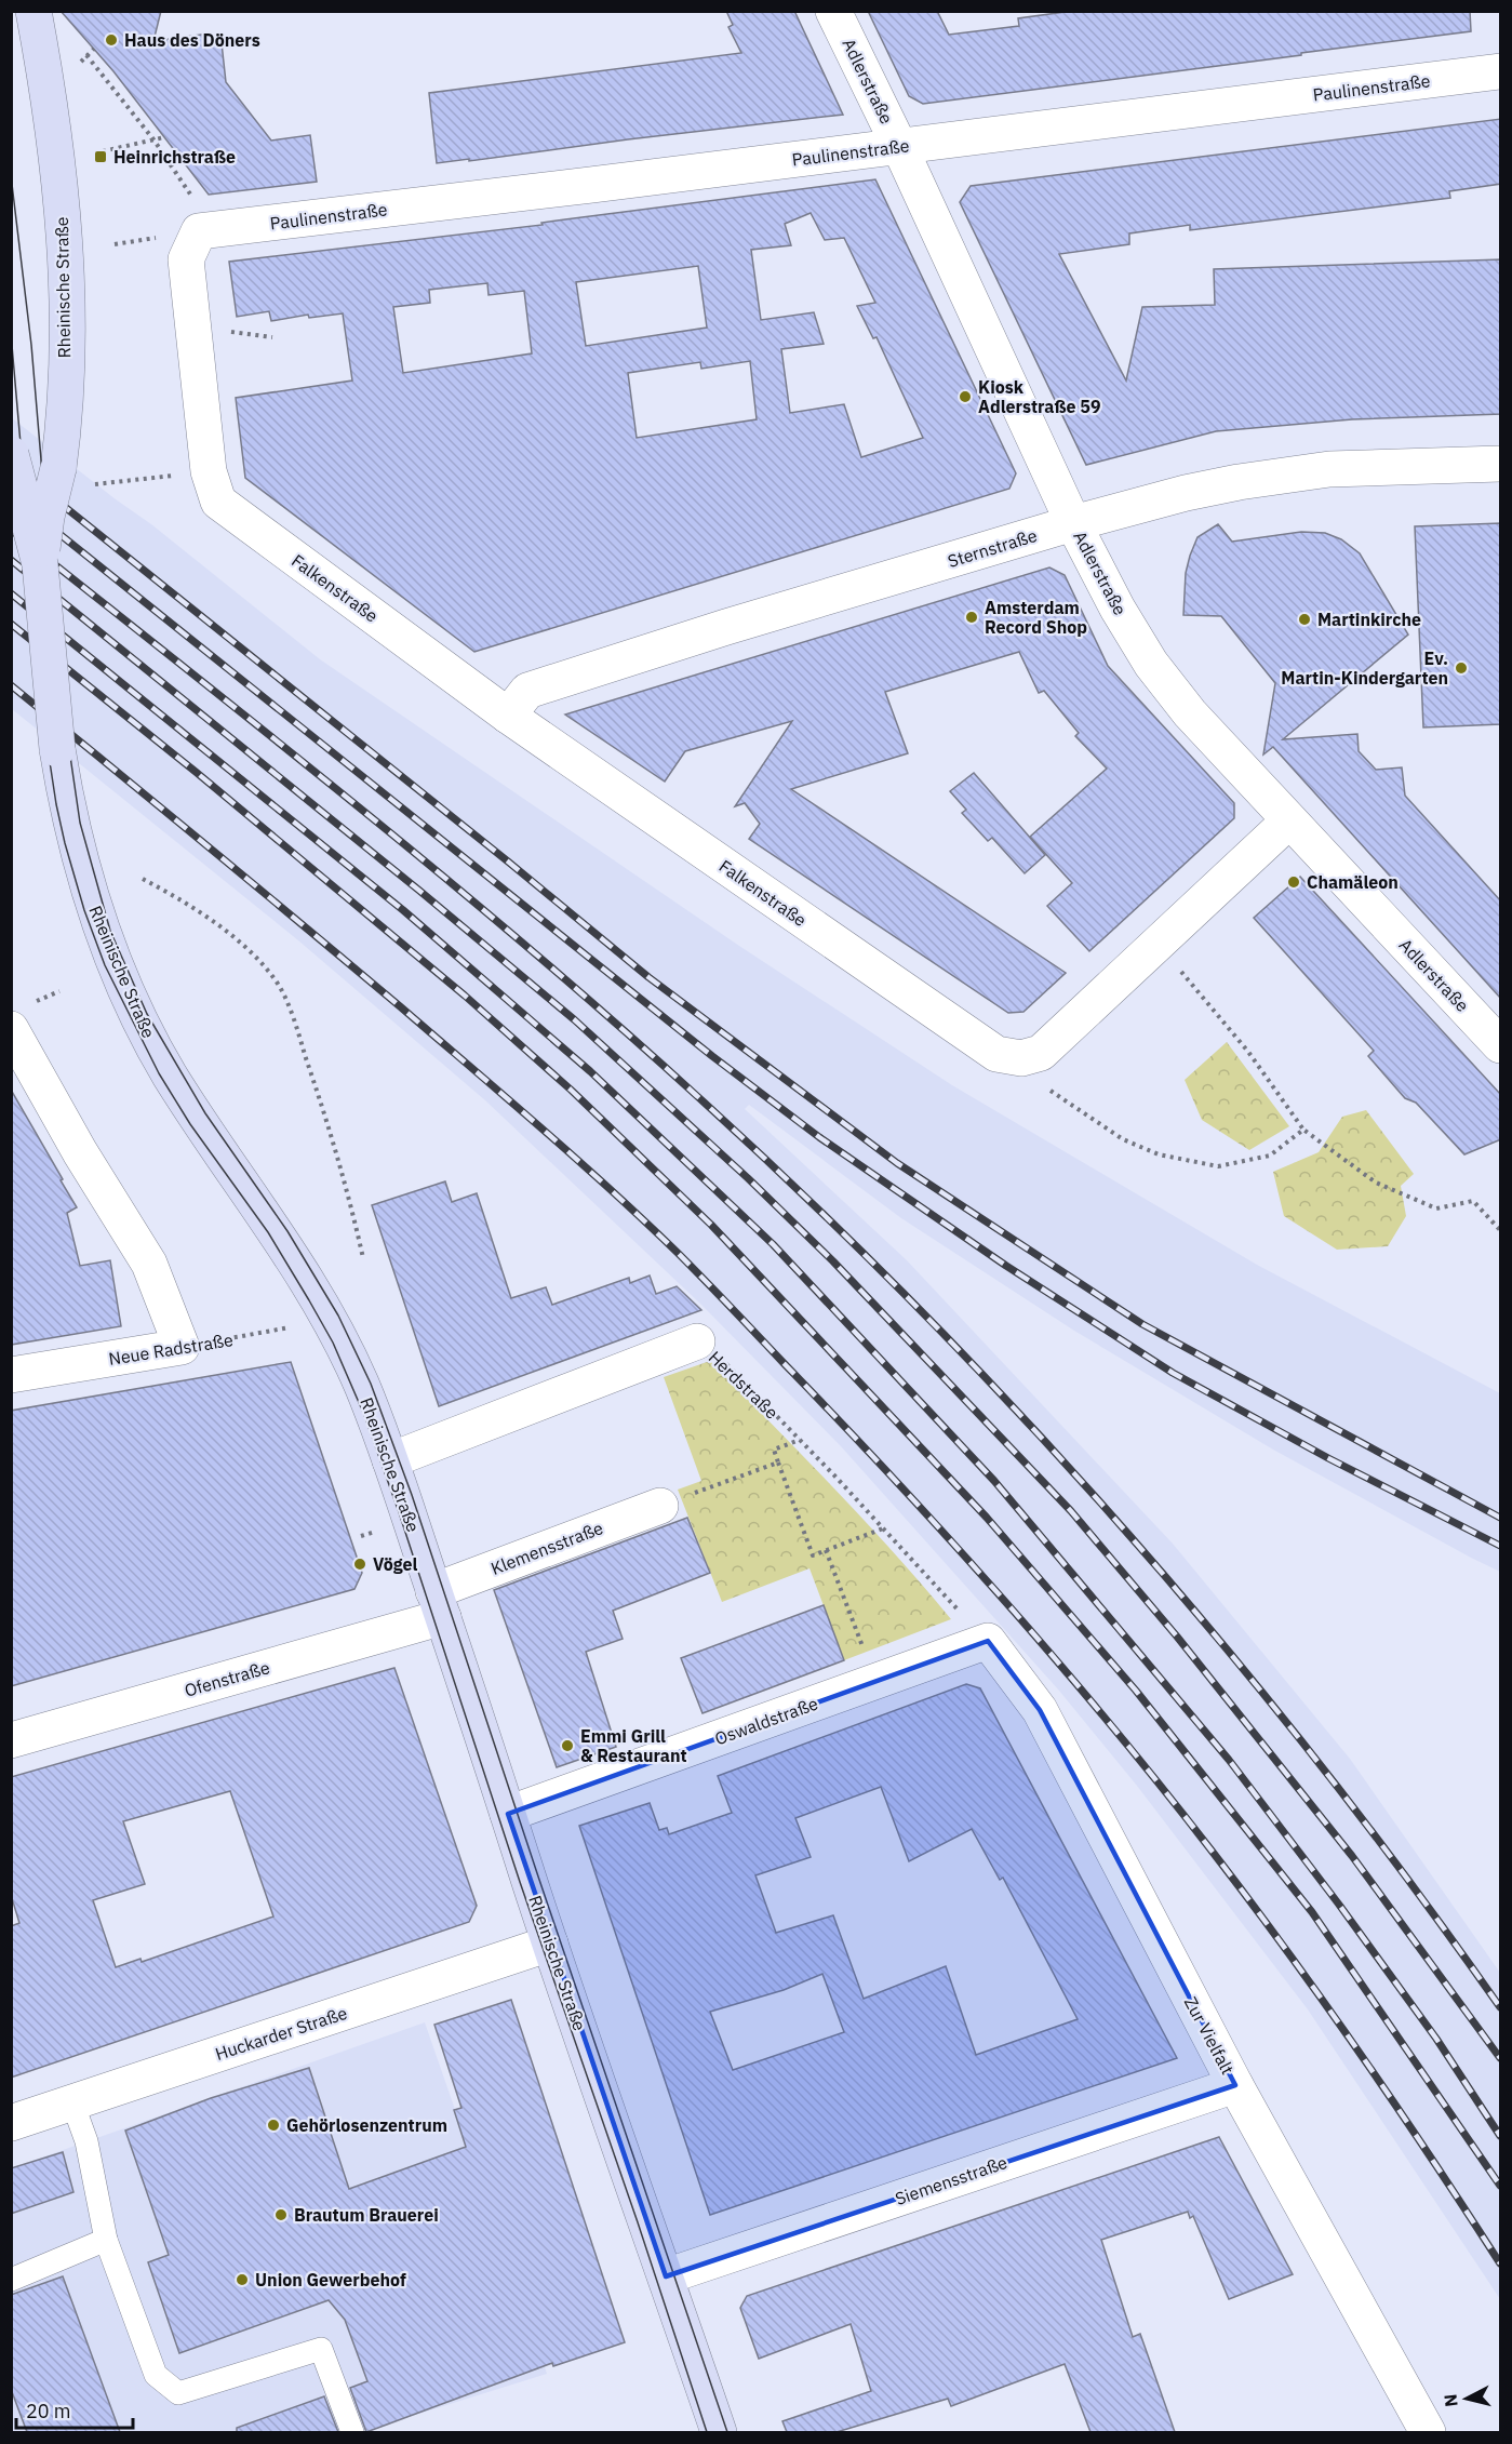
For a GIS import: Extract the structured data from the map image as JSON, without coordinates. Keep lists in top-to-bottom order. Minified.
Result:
{"streets":{"main road":["Rheinische Straße"],"street":["Adlerstraße","Paulinenstraße","Sternstraße","Falkenstraße","Neue Radstraße","Herdstraße","Klemensstraße","Ofenstraße","Oswaldstraße","Huckarder Straße","Zur Vielfalt","Siemensstraße"]},"crossings":[["Adlerstraße","Paulinenstraße"],["Adlerstraße","Sternstraße"],["Rheinische Straße","Neue Radstraße"],["Rheinische Straße","Herdstraße"],["Rheinische Straße","Klemensstraße"],["Rheinische Straße","Ofenstraße"],["Rheinische Straße","Oswaldstraße"],["Rheinische Straße","Huckarder Straße"],["Rheinische Straße","Siemensstraße"],["Sternstraße","Falkenstraße"],["Herdstraße","Oswaldstraße"],["Herdstraße","Zur Vielfalt"],["Klemensstraße","Ofenstraße"],["Oswaldstraße","Zur Vielfalt"],["Zur Vielfalt","Siemensstraße"]],"places":{"other":["Haus des Döners","Kiosk Adlerstraße 59","Amsterdam Record Shop","Martinkirche","Ev. Martin-Kindergarten","Chamäleon","Vögel","Emmi Grill & Restaurant","Gehörlosenzentrum","Brautum Brauerei","Union Gewerbehof"],"transit":["Heinrichstraße"]},"scale_bar":"20 m","north":"left"}
